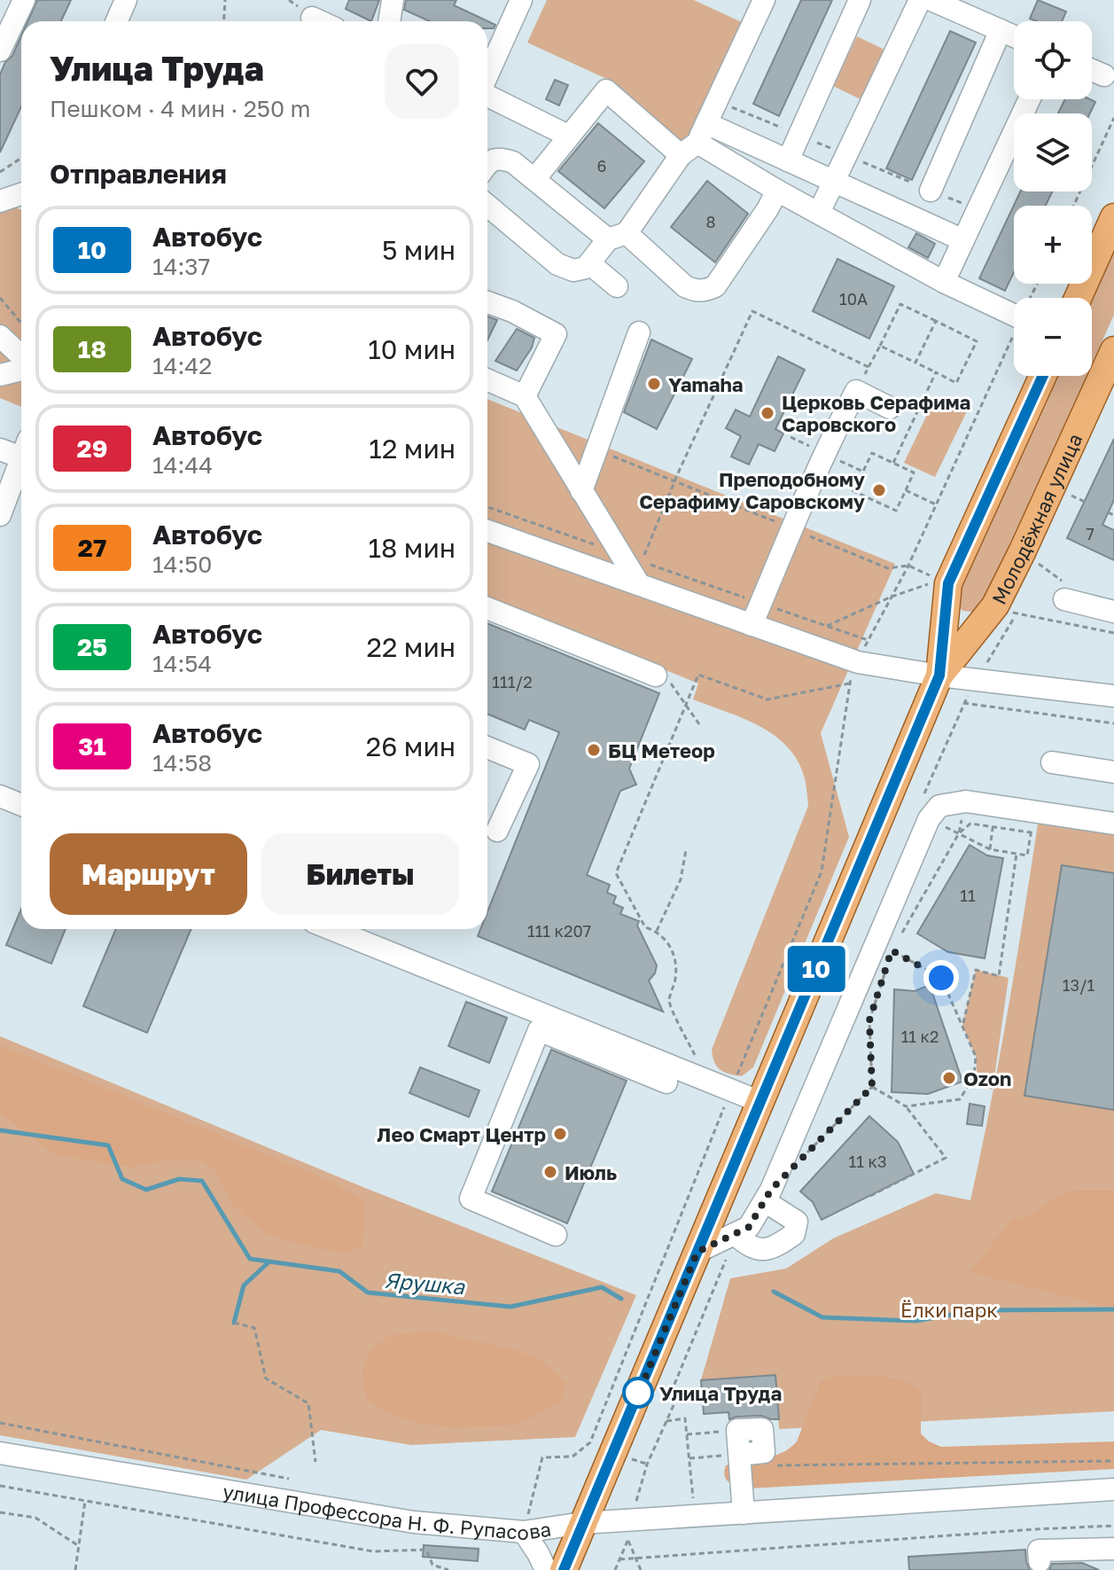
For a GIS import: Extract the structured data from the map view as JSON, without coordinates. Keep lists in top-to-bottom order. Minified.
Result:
{"streets":{"main road":["Молодёжная улица"],"street":["улица Профессора Н. Ф. Рупасова"]},"crossings":[["Молодёжная улица","улица Профессора Н. Ф. Рупасова"]],"water":["Ярушка"],"parks":["Ёлки парк"],"places":["Yamaha","Церковь Серафима Саровского","Преподобному Серафиму Саровскому","БЦ Метеор","Ozon","Лео Смарт Центр","Июль","Улица Труда"],"lines":["bus line 10"],"house_numbers":["6","8","10А","7","111/2","11","111 к207","13/1","11 к2","11 к3"],"page":{"on_map":"10","map_buttons":["+","−"],"heading":[["Улица Труда","Пешком · 4 мин · 250 m"],"Отправления"],"list":[{"mark":"10","name":"Автобус","note":"14:37","value":"5 мин"},{"mark":"18","name":"Автобус","note":"14:42","value":"10 мин"},{"mark":"29","name":"Автобус","note":"14:44","value":"12 мин"},{"mark":"27","name":"Автобус","note":"14:50","value":"18 мин"},{"mark":"25","name":"Автобус","note":"14:54","value":"22 мин"},{"mark":"31","name":"Автобус","note":"14:58","value":"26 мин"}],"buttons":["Маршрут","Билеты"]}}
